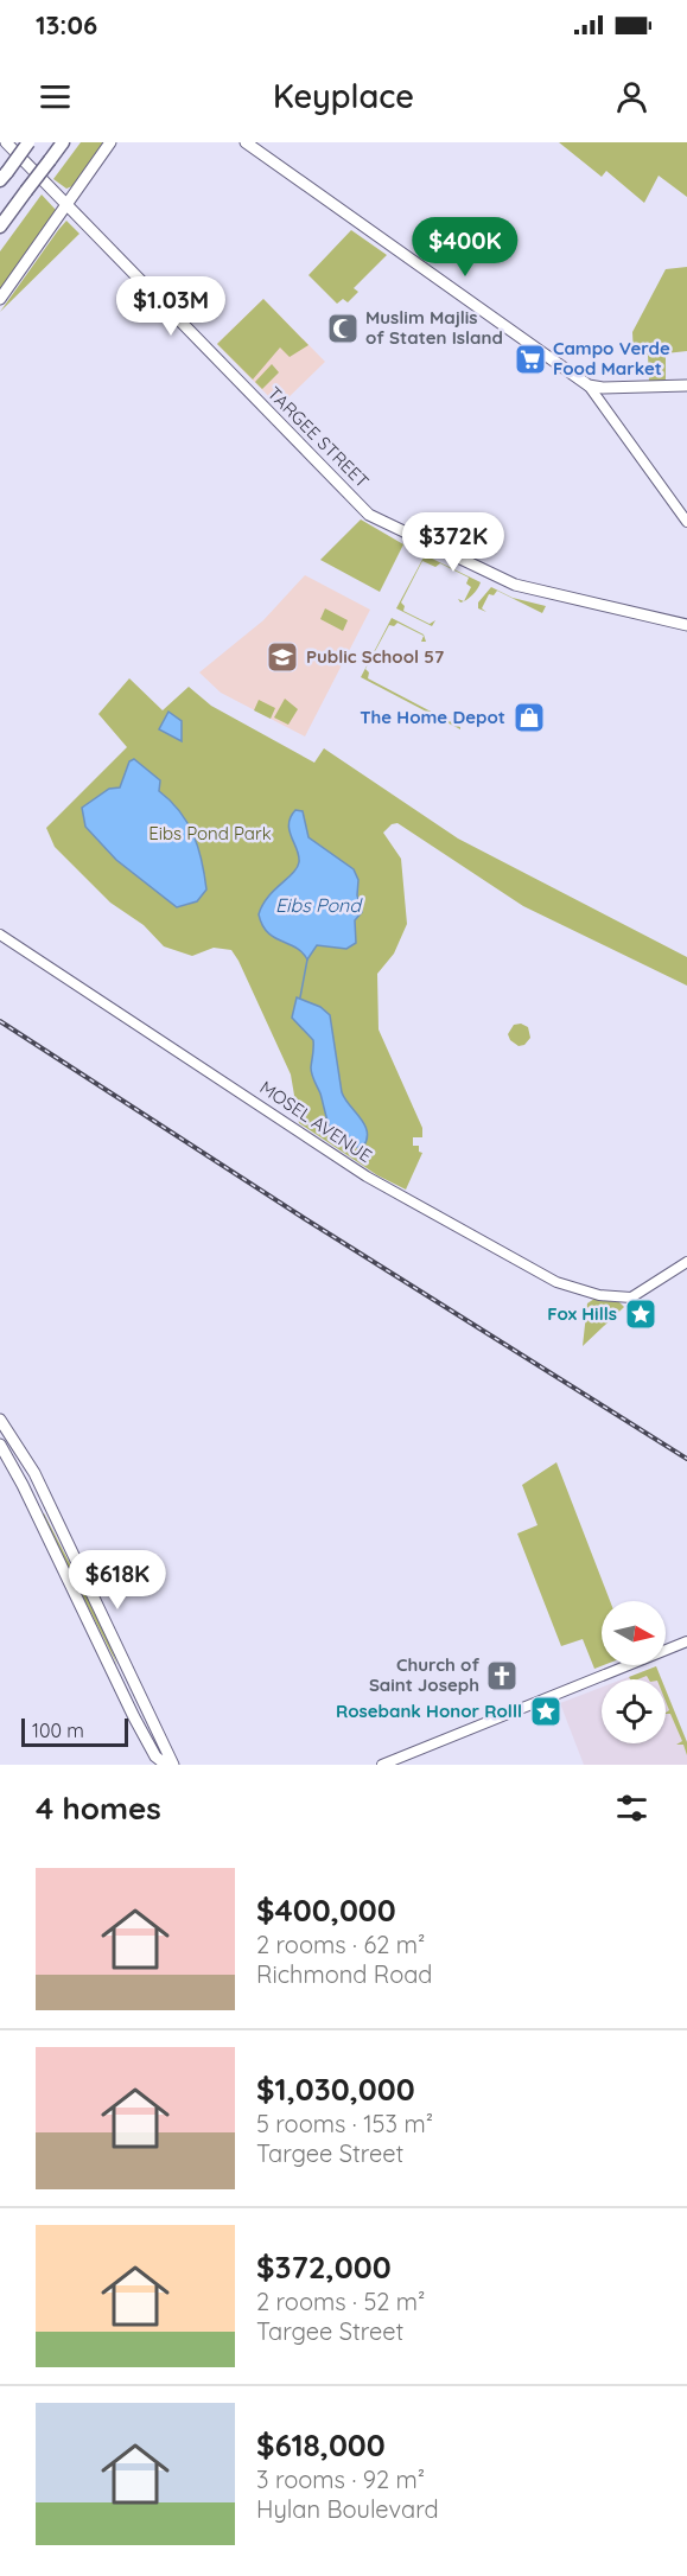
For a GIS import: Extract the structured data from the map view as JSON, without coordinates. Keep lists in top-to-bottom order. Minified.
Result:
{"streets":{"main road":["TARGEE STREET"],"street":["MOSEL AVENUE"]},"water":["Eibs Pond"],"parks":["Eibs Pond Park"],"places":{"mosque":["Muslim Majlis of Staten Island"],"supermarket":["Campo Verde Food Market"],"school or university":["Public School 57"],"shop":["The Home Depot"],"place":["Fox Hills","Rosebank Honor Rolll"],"church":["Church of Saint Joseph"]},"scale_bar":"100 m","north":"right","page":{"status":"13:06","header":"Keyplace","price":["$400K","$1.03M","$372K","$618K"],"scale":"100 m","heading":"4 homes","list":[{"name":"$400,000","note":"2 rooms · 62 m² · Richmond Road"},{"name":"$1,030,000","note":"5 rooms · 153 m² · Targee Street"},{"name":"$372,000","note":"2 rooms · 52 m² · Targee Street"},{"name":"$618,000","note":"3 rooms · 92 m² · Hylan Boulevard"}]}}
